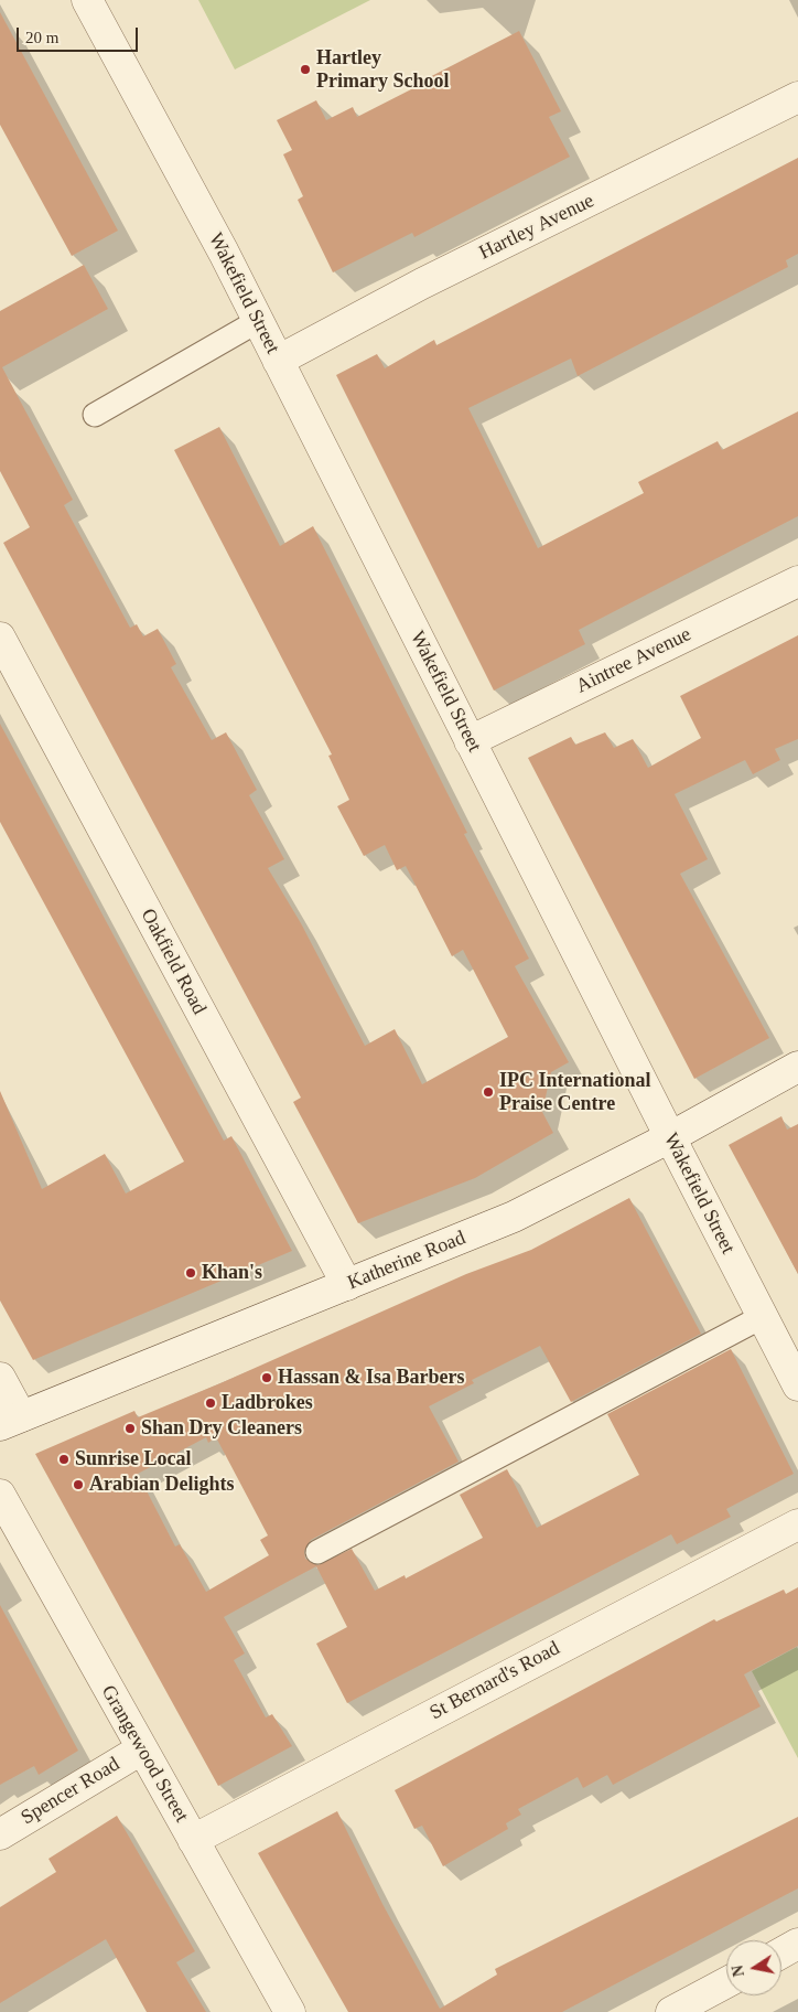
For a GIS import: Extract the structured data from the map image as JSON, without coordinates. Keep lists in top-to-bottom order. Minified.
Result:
{"streets":{"street":["Hartley Avenue","Wakefield Street","Aintree Avenue","Oakfield Road","Katherine Road","St Bernard's Road","Grangewood Street","Spencer Road"]},"crossings":[["Hartley Avenue","Wakefield Street"],["Wakefield Street","Aintree Avenue"],["Wakefield Street","Katherine Road"],["Oakfield Road","Katherine Road"],["St Bernard's Road","Grangewood Street"],["Grangewood Street","Spencer Road"]],"places":["Hartley Primary School","IPC International Praise Centre","Khan's","Hassan & Isa Barbers","Ladbrokes","Shan Dry Cleaners","Sunrise Local","Arabian Delights"],"scale_bar":"20 m","north":"left"}
